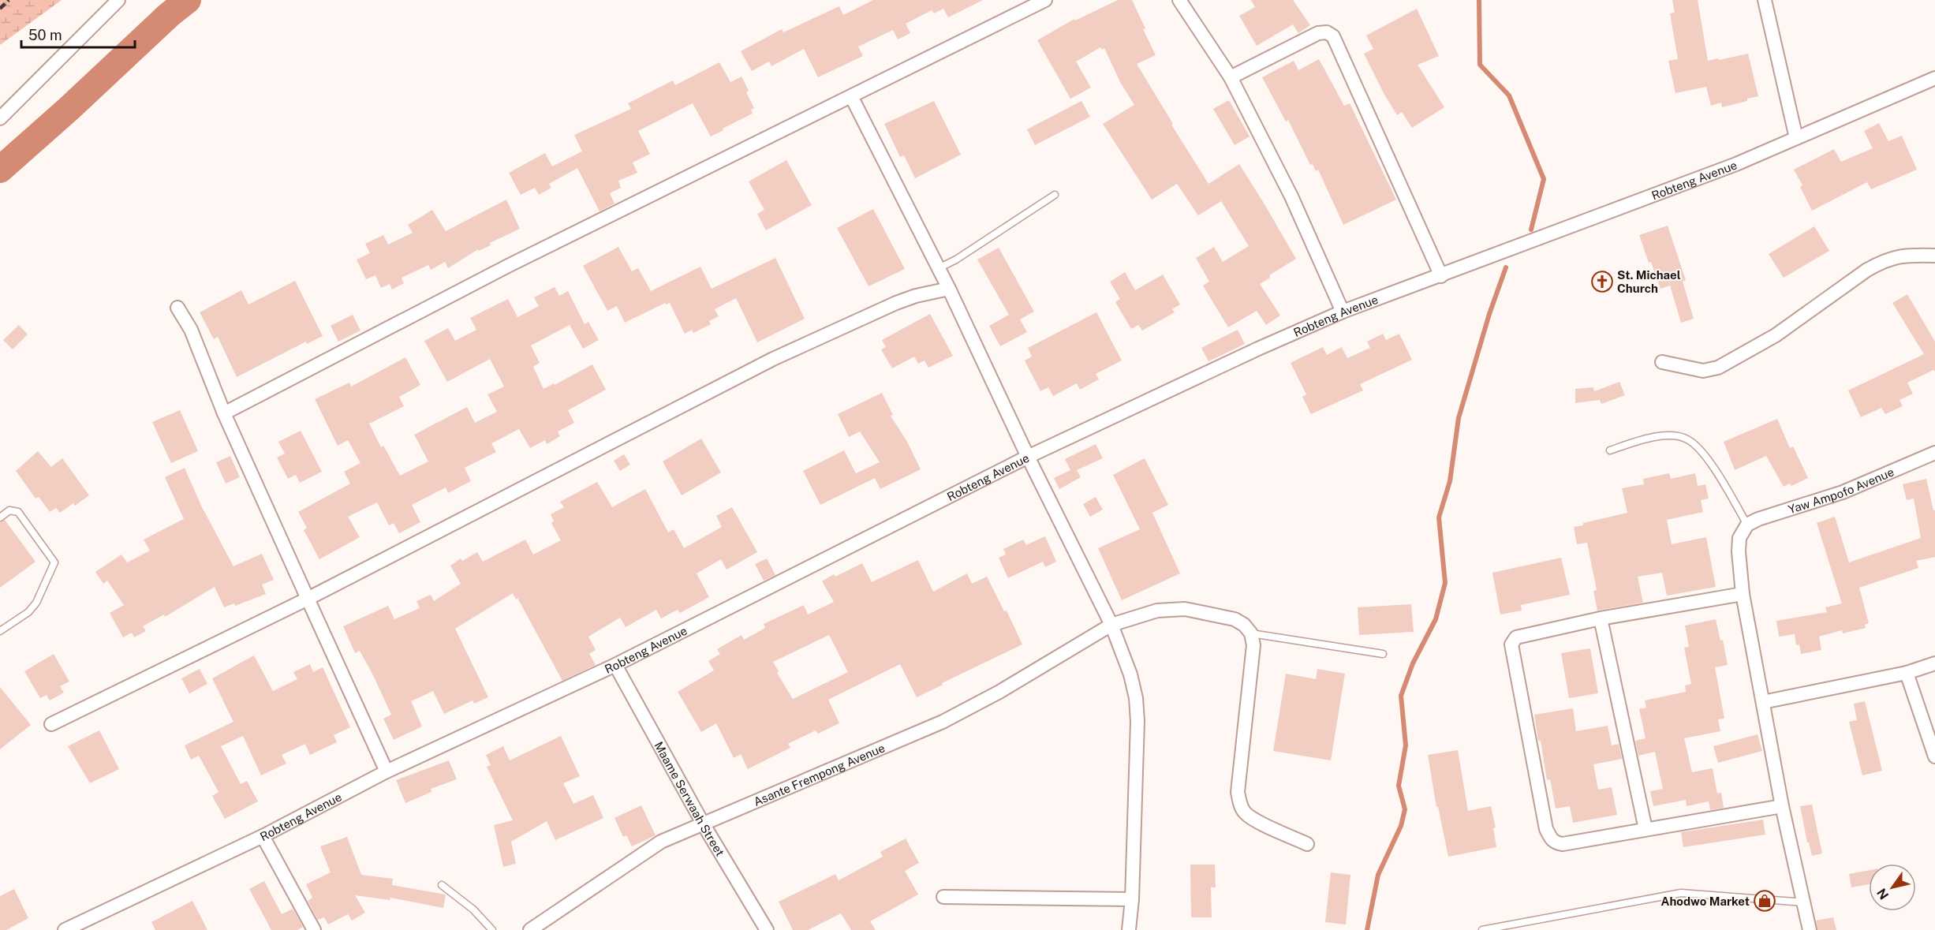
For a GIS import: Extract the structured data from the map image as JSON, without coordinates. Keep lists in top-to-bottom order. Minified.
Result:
{"streets":{"street":["Robteng Avenue","Yaw Ampofo Avenue","Asante Frempong Avenue","Maame Serwaah Street"]},"crossings":[["Robteng Avenue","Maame Serwaah Street"],["Asante Frempong Avenue","Maame Serwaah Street"]],"places":{"church":["St. Michael Church"],"shop":["Ahodwo Market"]},"scale_bar":"50 m","north":"bottom left"}
